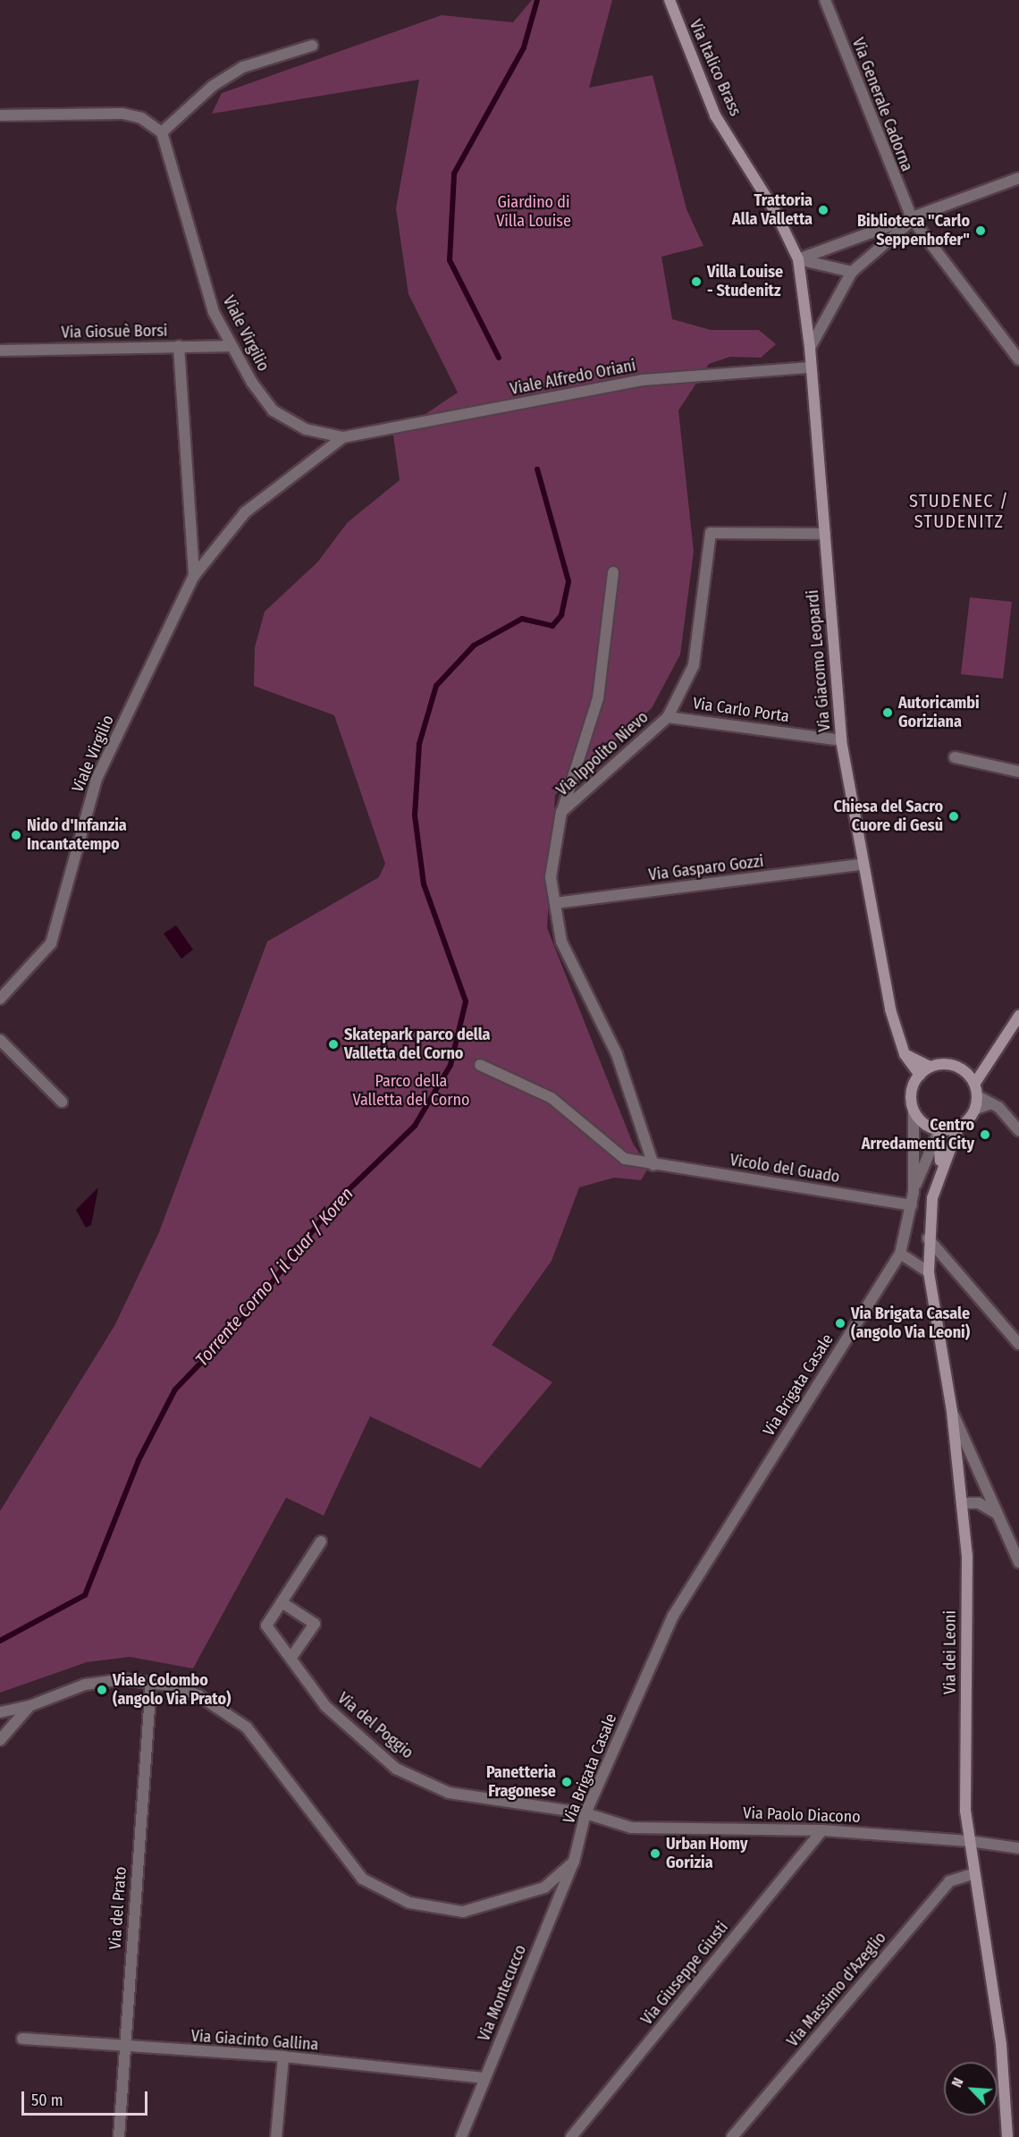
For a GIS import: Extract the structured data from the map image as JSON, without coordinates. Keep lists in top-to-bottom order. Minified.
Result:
{"streets":{"main road":["Via Italico Brass","Via Giacomo Leopardi","Via Brigata Casale","Via dei Leoni"],"street":["Via Generale Cadorna","Via Giosuè Borsi","Viale Virgilio","Viale Alfredo Oriani","Via Carlo Porta","Via Ippolito Nievo","Via Gasparo Gozzi","Vicolo del Guado","Via del Poggio","Via Paolo Diacono","Via del Prato","Via Giuseppe Giusti","Via Massimo d'Azeglio","Via Montecucco","Via Giacinto Gallina"]},"crossings":[["Via Italico Brass","Via Giacomo Leopardi"],["Via Giosuè Borsi","Viale Virgilio"],["Viale Virgilio","Viale Alfredo Oriani"],["Viale Alfredo Oriani","Via Giacomo Leopardi"],["Via Giacomo Leopardi","Via Carlo Porta"],["Via Giacomo Leopardi","Via Ippolito Nievo"],["Via Giacomo Leopardi","Via Gasparo Gozzi"],["Via Giacomo Leopardi","Via Brigata Casale"],["Via Giacomo Leopardi","Via dei Leoni"],["Via Carlo Porta","Via Ippolito Nievo"],["Via Ippolito Nievo","Via Gasparo Gozzi"],["Via Ippolito Nievo","Vicolo del Guado"],["Vicolo del Guado","Via Brigata Casale"],["Via Brigata Casale","Via dei Leoni"],["Via Brigata Casale","Via del Poggio"],["Via Brigata Casale","Via Paolo Diacono"],["Via Brigata Casale","Via Montecucco"],["Via dei Leoni","Via Paolo Diacono"],["Via dei Leoni","Via Massimo d'Azeglio"],["Via del Poggio","Via Paolo Diacono"],["Via Paolo Diacono","Via Giuseppe Giusti"],["Via del Prato","Via Giacinto Gallina"],["Via Montecucco","Via Giacinto Gallina"]],"districts":["STUDENEC / STUDENITZ"],"water":["Torrente Corno / il Cuar / Koren"],"parks":["Giardino di Villa Louise","Parco della Valletta del Corno"],"places":["Trattoria Alla Valletta","Biblioteca \"Carlo Seppenhofer\"","Villa Louise - Studenitz","Autoricambi Goriziana","Chiesa del Sacro Cuore di Gesù","Nido d'Infanzia Incantatempo","Skatepark parco della Valletta del Corno","Centro Arredamenti City","Via Brigata Casale (angolo Via Leoni)","Viale Colombo (angolo Via Prato)","Panetteria Fragonese","Urban Homy Gorizia"],"scale_bar":"50 m","north":"top left"}
